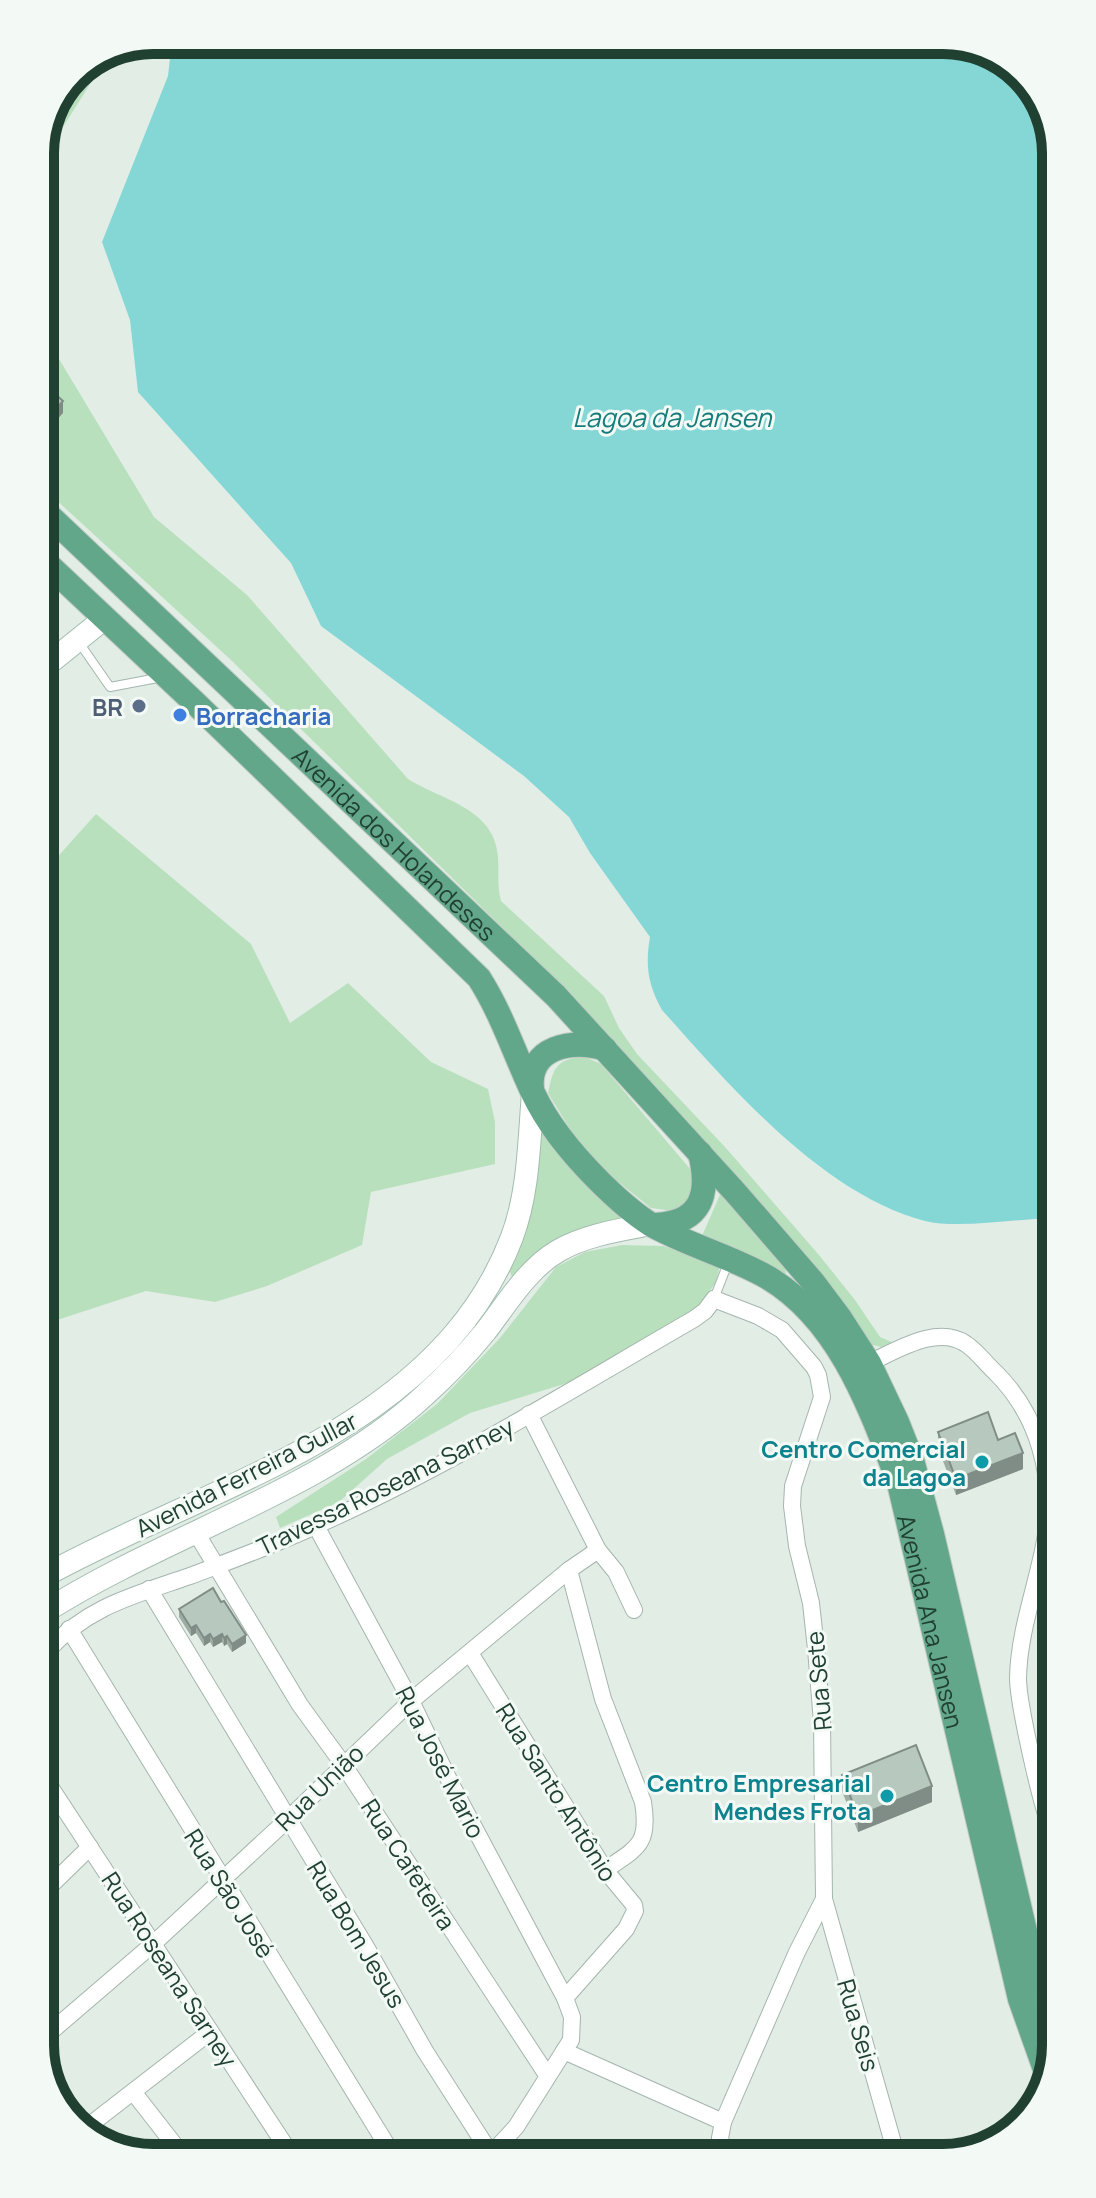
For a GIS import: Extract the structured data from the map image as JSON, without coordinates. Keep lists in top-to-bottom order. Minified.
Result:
{"streets":{"main road":["Avenida dos Holandeses","Avenida Ferreira Gullar","Avenida Ana Jansen"],"street":["Travessa Roseana Sarney","Rua Sete","Rua José Mario","Rua União","Rua Santo Antônio","Rua Cafeteira","Rua São José","Rua Bom Jesus","Rua Roseana Sarney","Rua Seis"]},"crossings":[["Avenida dos Holandeses","Avenida Ferreira Gullar"],["Avenida dos Holandeses","Avenida Ana Jansen"],["Avenida Ferreira Gullar","Avenida Ana Jansen"],["Avenida Ferreira Gullar","Rua Cafeteira"],["Travessa Roseana Sarney","Rua Sete"],["Travessa Roseana Sarney","Rua José Mario"],["Travessa Roseana Sarney","Rua Cafeteira"],["Travessa Roseana Sarney","Rua São José"],["Travessa Roseana Sarney","Rua Bom Jesus"],["Rua Sete","Rua Seis"],["Rua José Mario","Rua União"],["Rua José Mario","Rua Santo Antônio"],["Rua União","Rua Santo Antônio"],["Rua União","Rua Cafeteira"],["Rua União","Rua São José"],["Rua União","Rua Bom Jesus"],["Rua União","Rua Roseana Sarney"]],"water":["Lagoa da Jansen"],"places":["BR","Borracharia","Centro Comercial da Lagoa","Centro Empresarial Mendes Frota"]}
